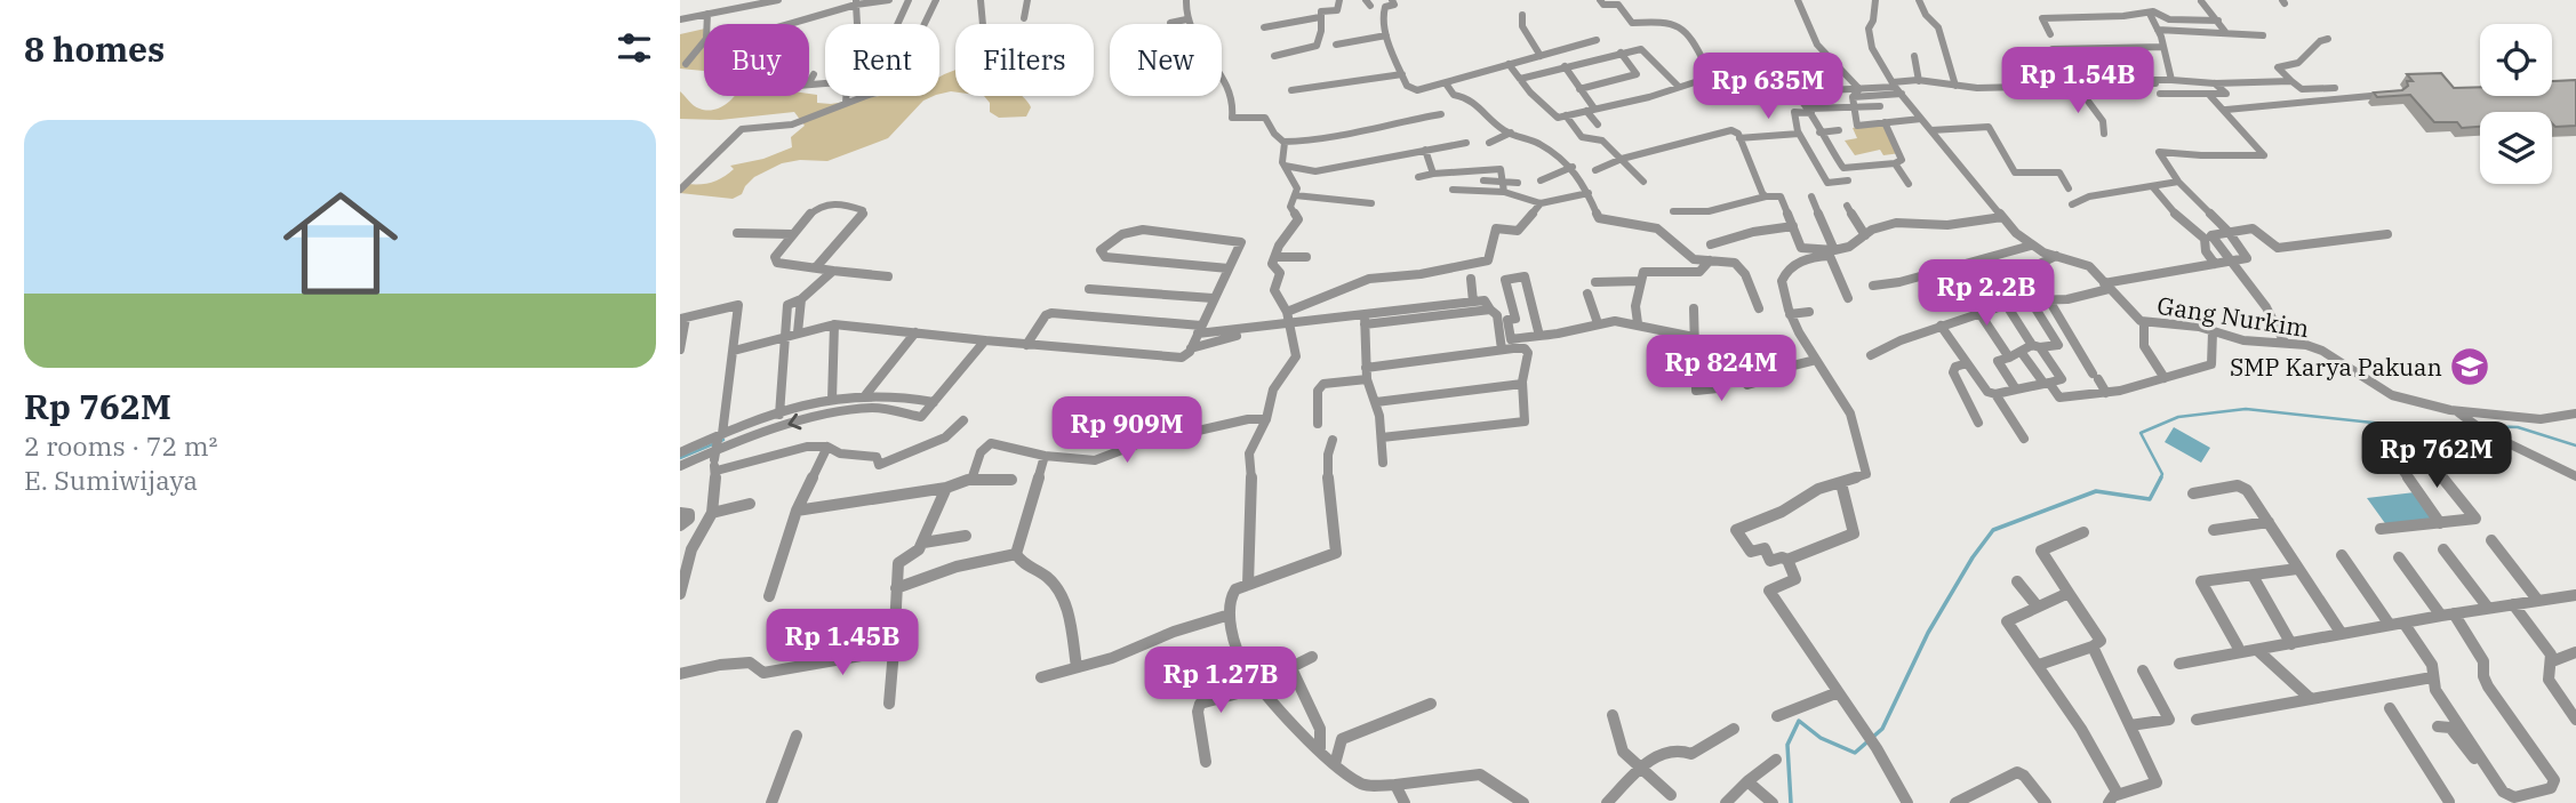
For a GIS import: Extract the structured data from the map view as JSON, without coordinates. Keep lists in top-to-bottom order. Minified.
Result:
{"streets":{"street":["Gang Nurkim"]},"places":{"school or university":["SMP Karya Pakuan"]},"page":{"heading":"8 homes","chip":["Buy","Rent","Filters","New"],"price":["Rp 1.54B","Rp 635M","Rp 2.2B","Rp 824M","Rp 909M","Rp 762M","Rp 1.45B","Rp 1.27B"],"list":[{"name":"Rp 762M","note":"2 rooms · 72 m² · E. Sumiwijaya"}]}}
